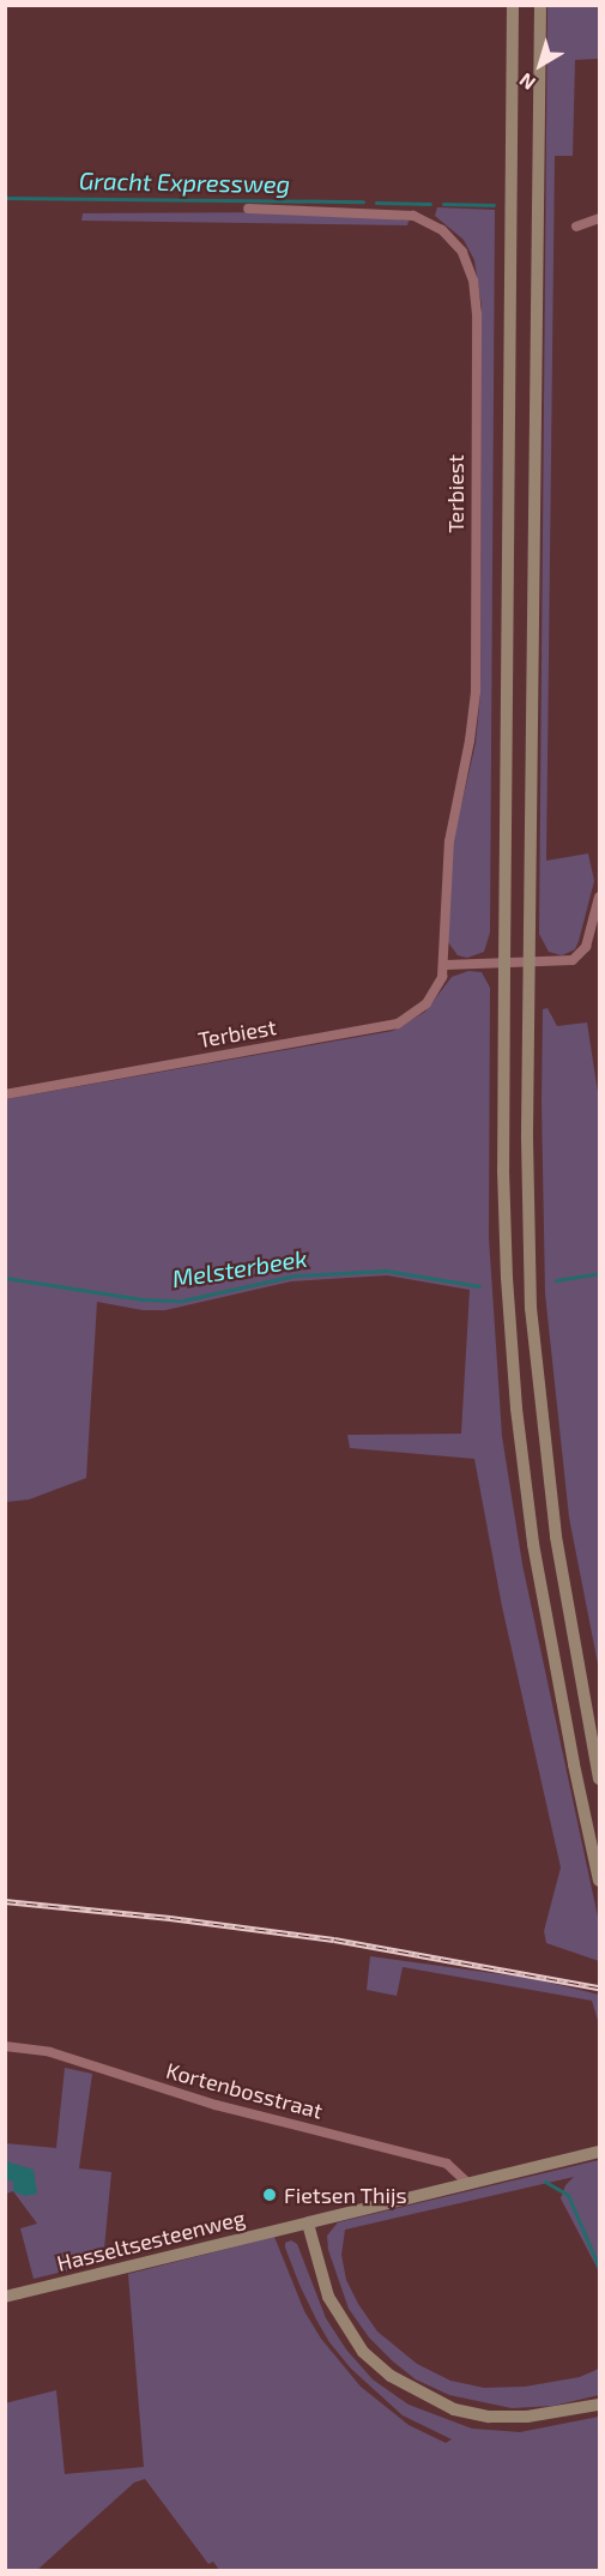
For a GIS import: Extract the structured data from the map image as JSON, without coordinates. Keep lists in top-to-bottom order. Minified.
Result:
{"streets":{"main road":["Hasseltsesteenweg"],"street":["Terbiest","Kortenbosstraat"]},"crossings":[["Kortenbosstraat","Hasseltsesteenweg"]],"water":["Gracht Expressweg","Melsterbeek"],"places":["Fietsen Thijs"],"north":"bottom left"}
